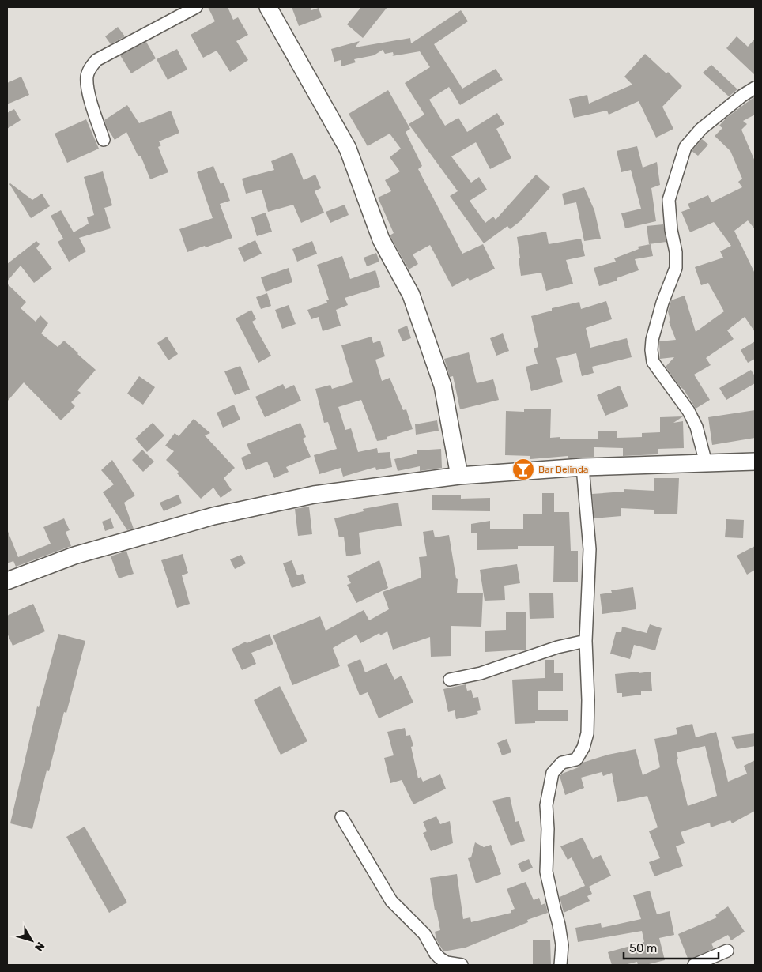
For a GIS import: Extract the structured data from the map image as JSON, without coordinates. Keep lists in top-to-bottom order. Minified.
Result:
{"places":{"bar":["Bar Belinda"]},"scale_bar":"50 m","north":"bottom right"}
